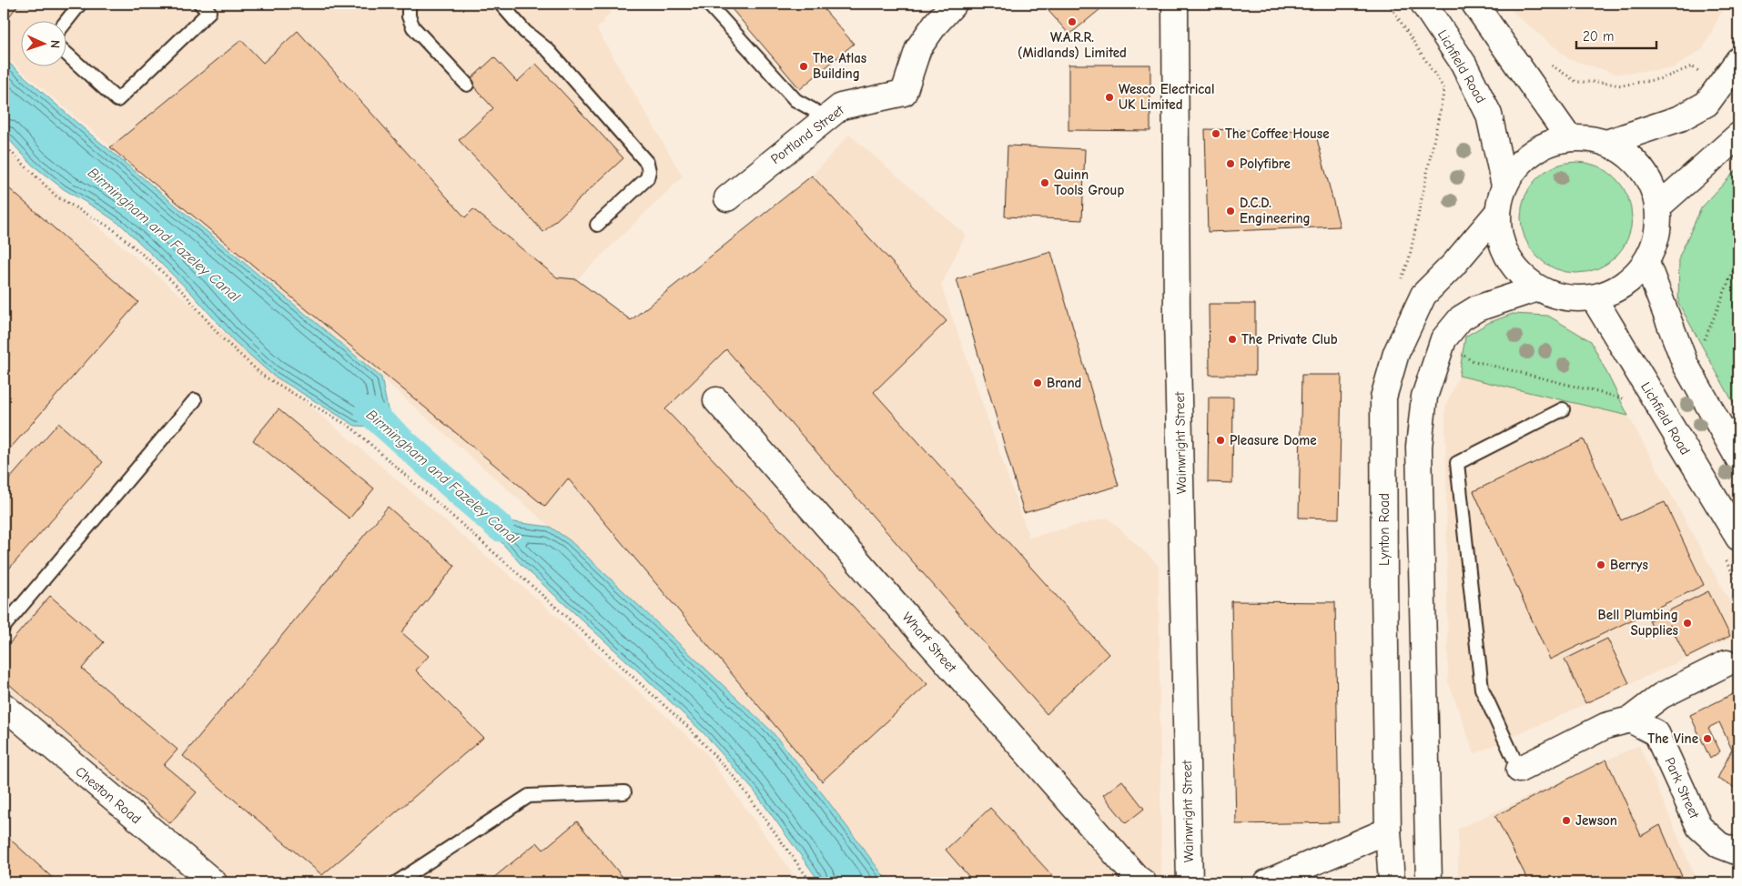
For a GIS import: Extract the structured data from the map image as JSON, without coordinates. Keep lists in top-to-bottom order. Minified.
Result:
{"streets":{"main road":["Lichfield Road","Portland Street","Wainwright Street","Lynton Road","Wharf Street","Park Street","Cheston Road"]},"crossings":[["Lichfield Road","Lynton Road"]],"water":["Birmingham and Fazeley Canal"],"places":["W.A.R.R. (Midlands) Limited","The Atlas Building","Wesco Electrical UK Limited","The Coffee House","Polyfibre","Quinn Tools Group","D.C.D. Engineering","The Private Club","Brand","Pleasure Dome","Berrys","Bell Plumbing Supplies","The Vine","Jewson"],"scale_bar":"20 m","north":"right"}
